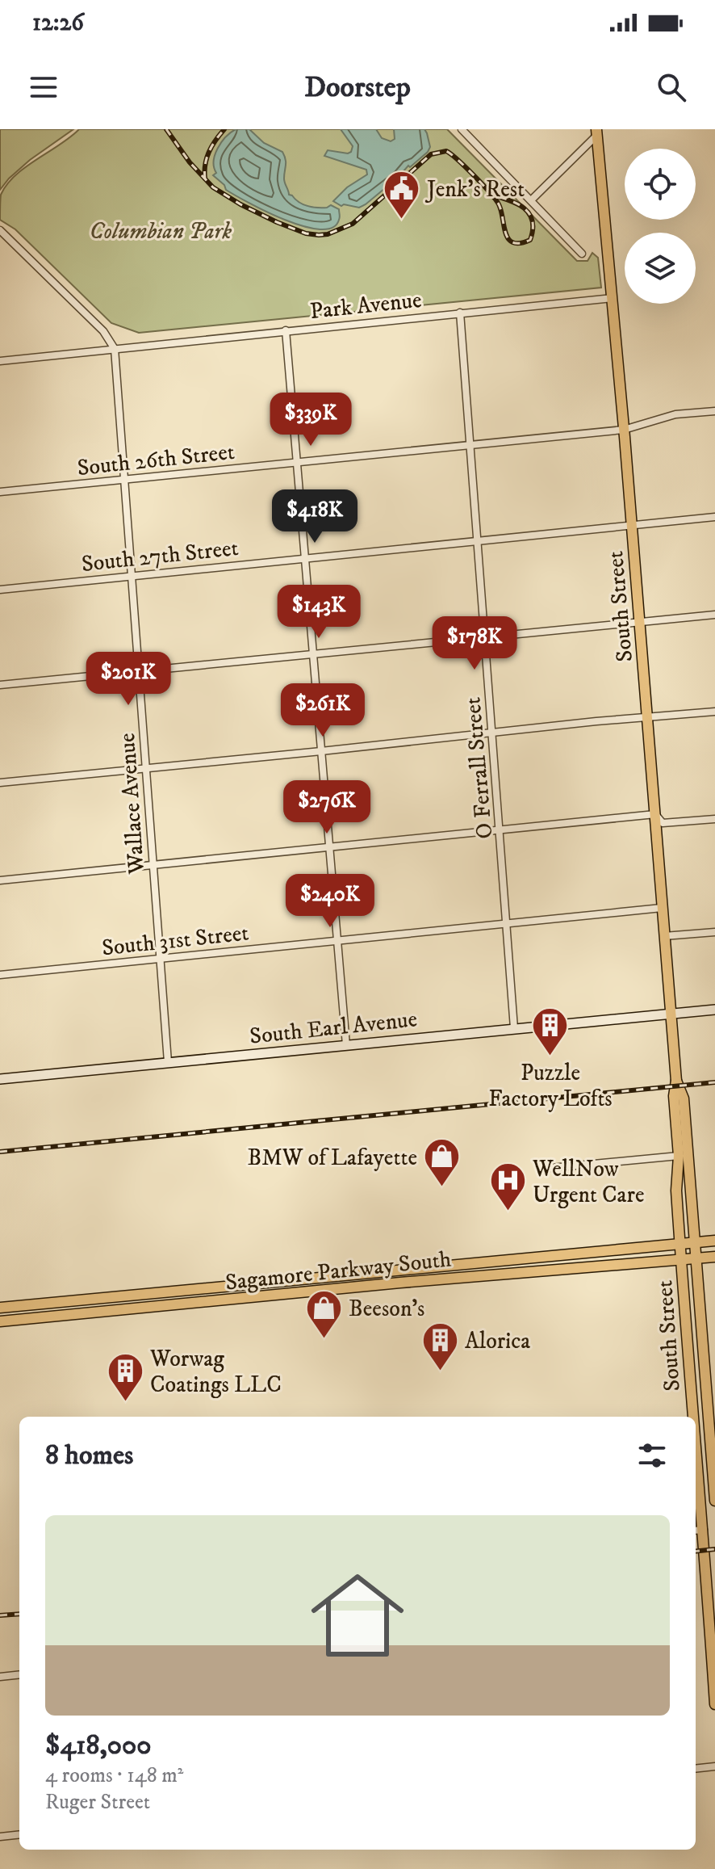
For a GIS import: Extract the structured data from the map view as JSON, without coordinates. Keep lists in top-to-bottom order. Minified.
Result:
{"streets":{"main road":["South Street","Sagamore Parkway South"],"street":["Park Avenue","South 26th Street","South 27th Street","O Ferrall Street","Wallace Avenue","South 31st Street","South Earl Avenue"]},"crossings":[["Park Avenue","South Street"],["Park Avenue","O Ferrall Street"],["Park Avenue","Wallace Avenue"],["South 26th Street","South Street"],["South 26th Street","O Ferrall Street"],["South 26th Street","Wallace Avenue"],["South 27th Street","South Street"],["South 27th Street","O Ferrall Street"],["South 27th Street","Wallace Avenue"],["South Street","South 31st Street"],["South Street","South Earl Avenue"],["South Street","Sagamore Parkway South"],["O Ferrall Street","South 31st Street"],["O Ferrall Street","South Earl Avenue"],["Wallace Avenue","South 31st Street"],["Wallace Avenue","South Earl Avenue"]],"parks":["Columbian Park"],"places":{"public building":["Jenk's Rest"],"building":["Puzzle Factory Lofts","Alorica","Worwag Coatings LLC"],"shop":["BMW of Lafayette","Beeson's"],"hospital":["WellNow Urgent Care"]},"page":{"status":"12:26","header":"Doorstep","price":["$339K","$418K","$143K","$178K","$201K","$261K","$276K","$240K"],"heading":"8 homes","list":[{"name":"$418,000","note":"4 rooms · 148 m² · Ruger Street"}]}}
